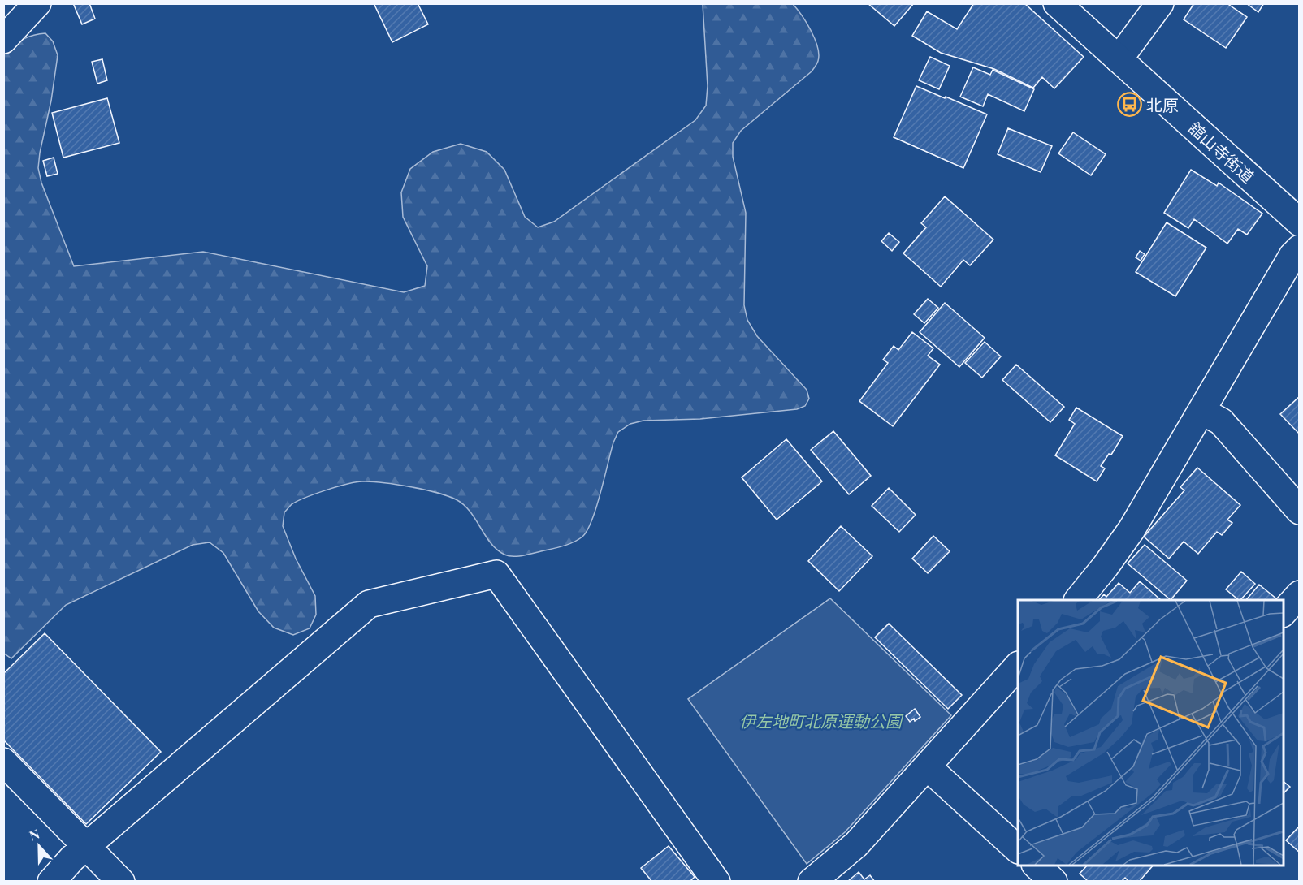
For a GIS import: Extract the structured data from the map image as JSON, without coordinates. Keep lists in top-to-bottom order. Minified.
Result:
{"streets":{"street":["舘山寺街道"]},"parks":["伊左地町北原運動公園"],"places":{"bus stop":["北原"]},"north":"top"}
